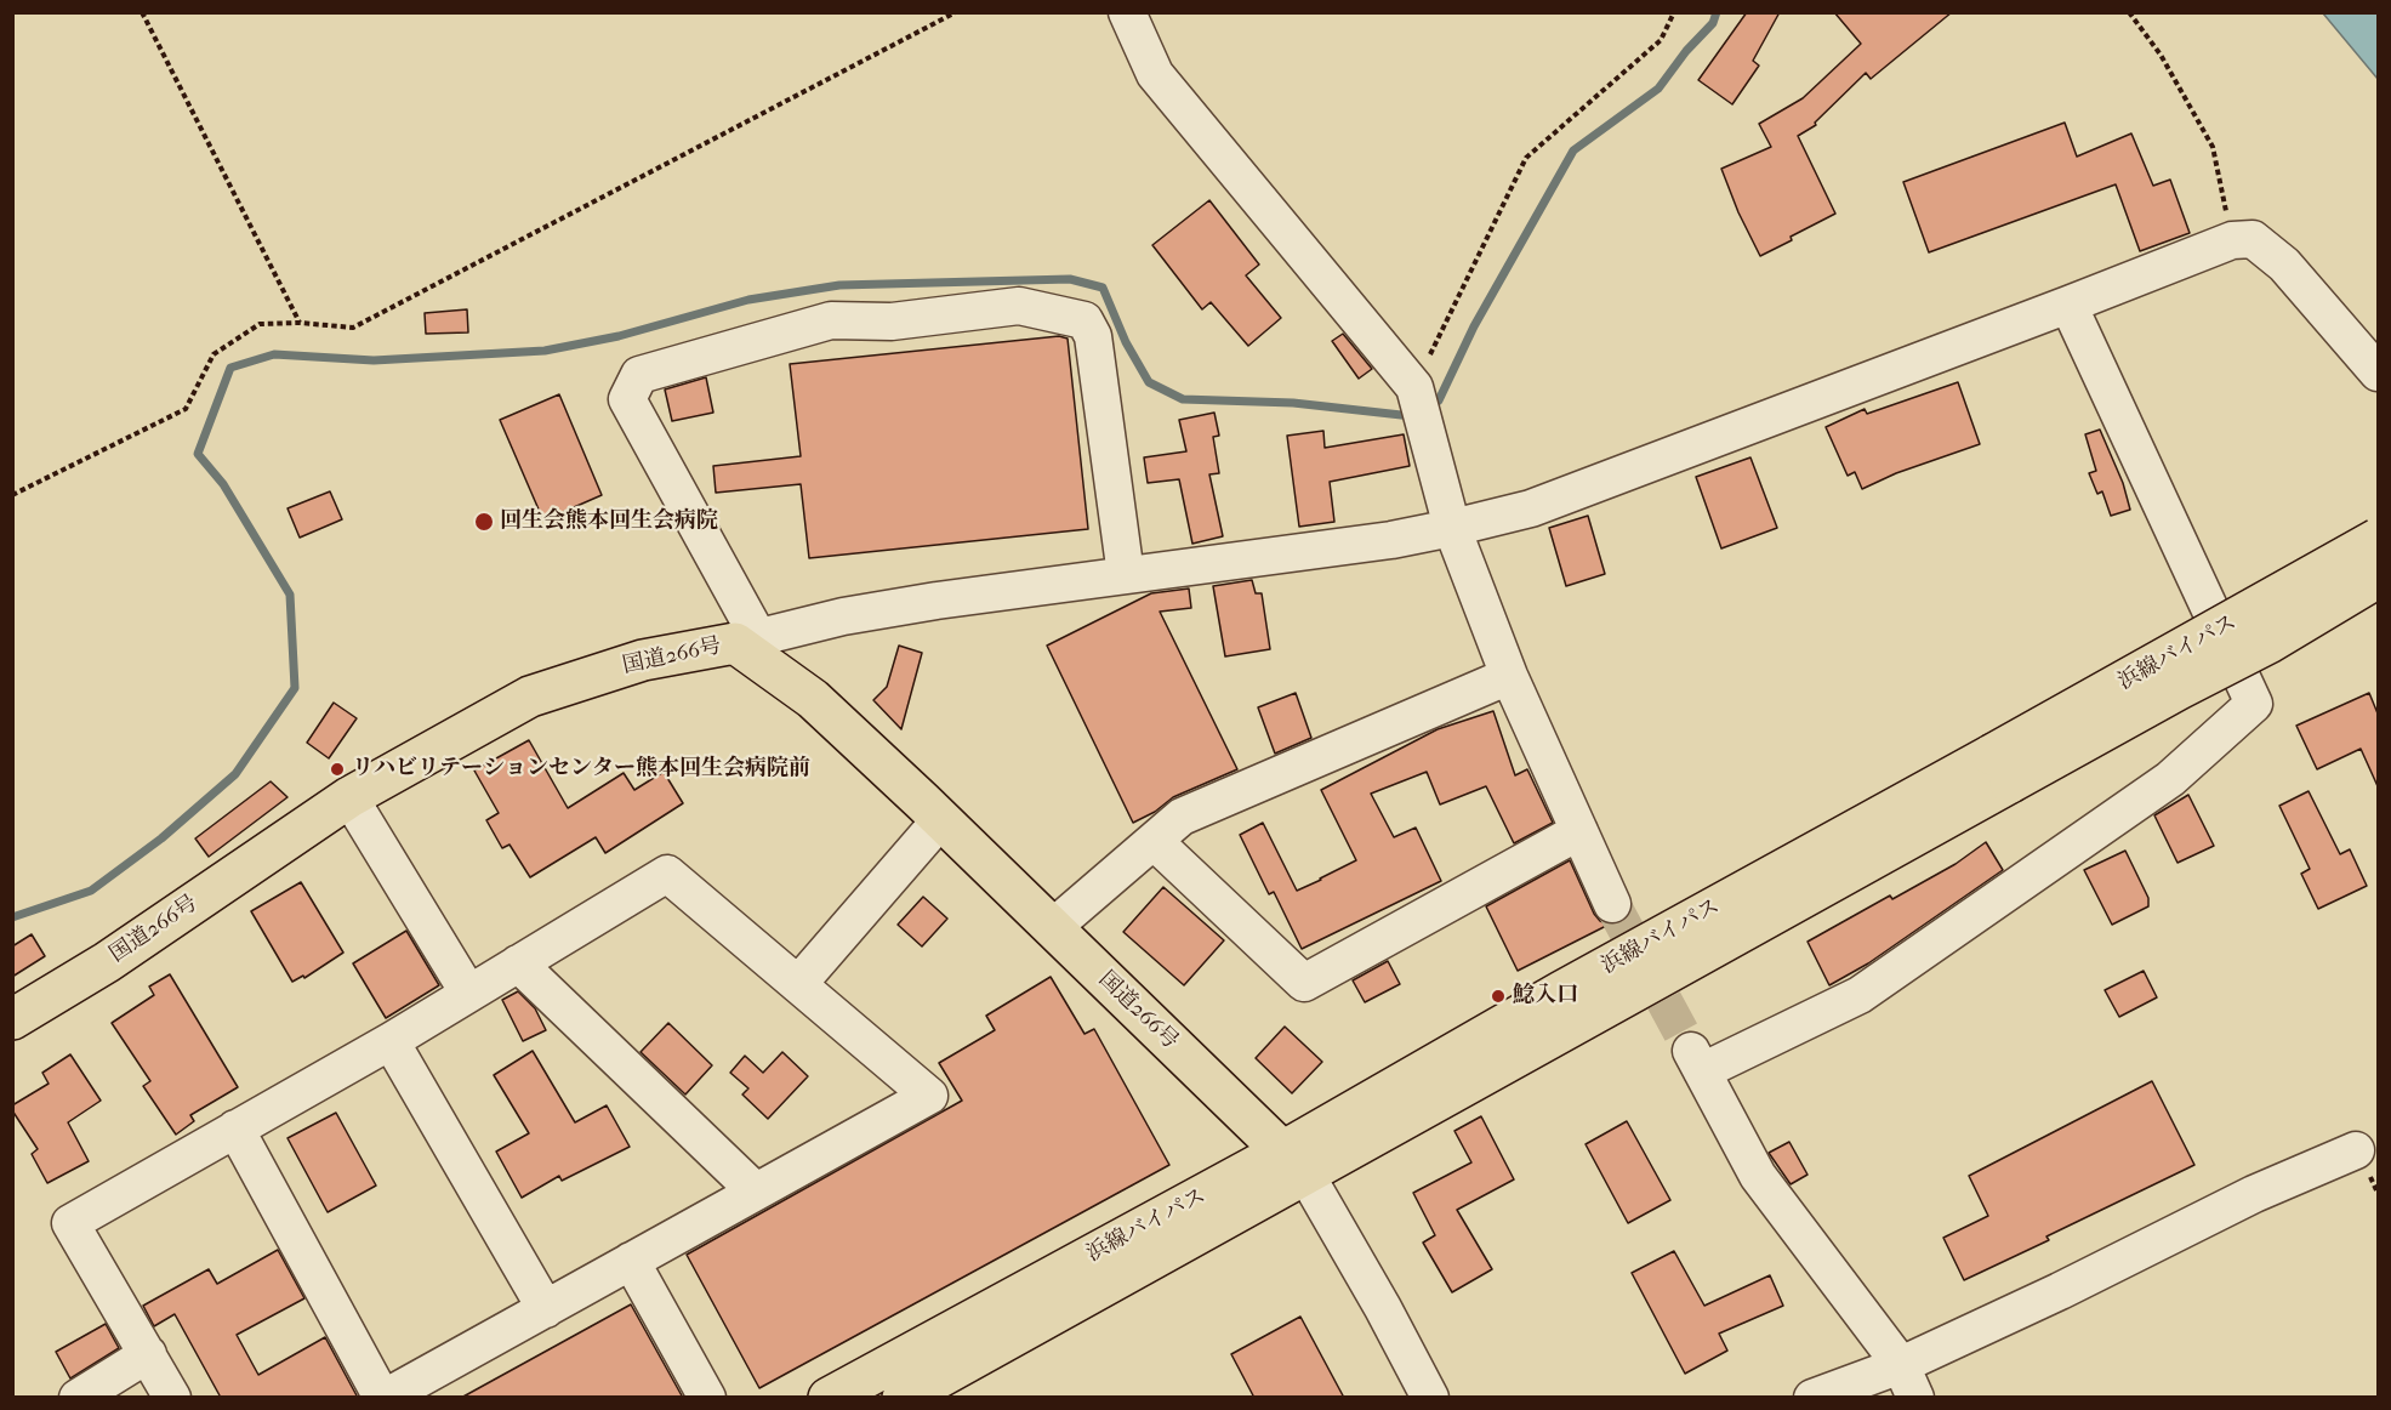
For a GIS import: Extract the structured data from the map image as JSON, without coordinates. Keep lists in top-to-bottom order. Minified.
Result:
{"streets":{"highway":["浜線バイパス","国道266号"]},"crossings":[["浜線バイパス","国道266号"]],"places":["回生会熊本回生会病院","リハビリテーションセンター熊本回生会病院前","鯰入口"]}
